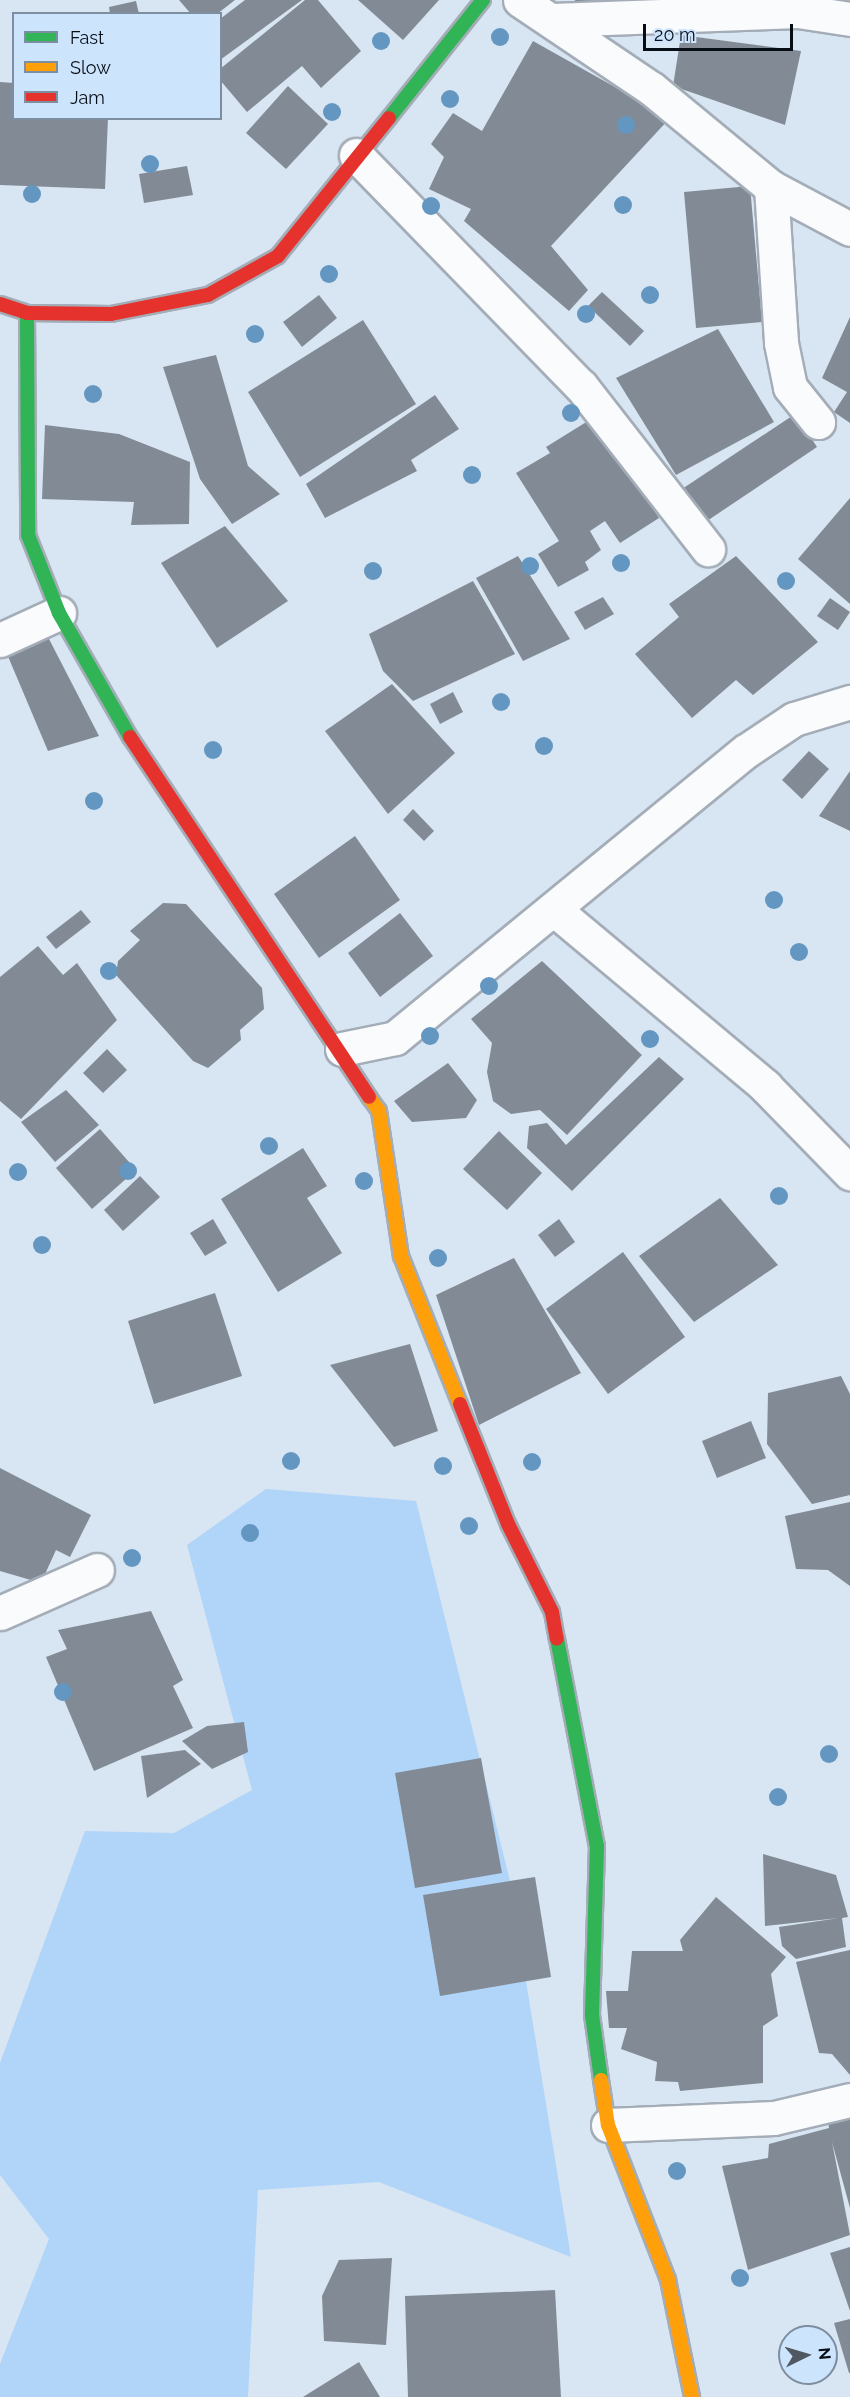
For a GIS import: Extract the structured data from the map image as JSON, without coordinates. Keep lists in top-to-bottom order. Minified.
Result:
{"legend":["Fast","Slow","Jam"],"scale_bar":"20 m","north":"right"}
